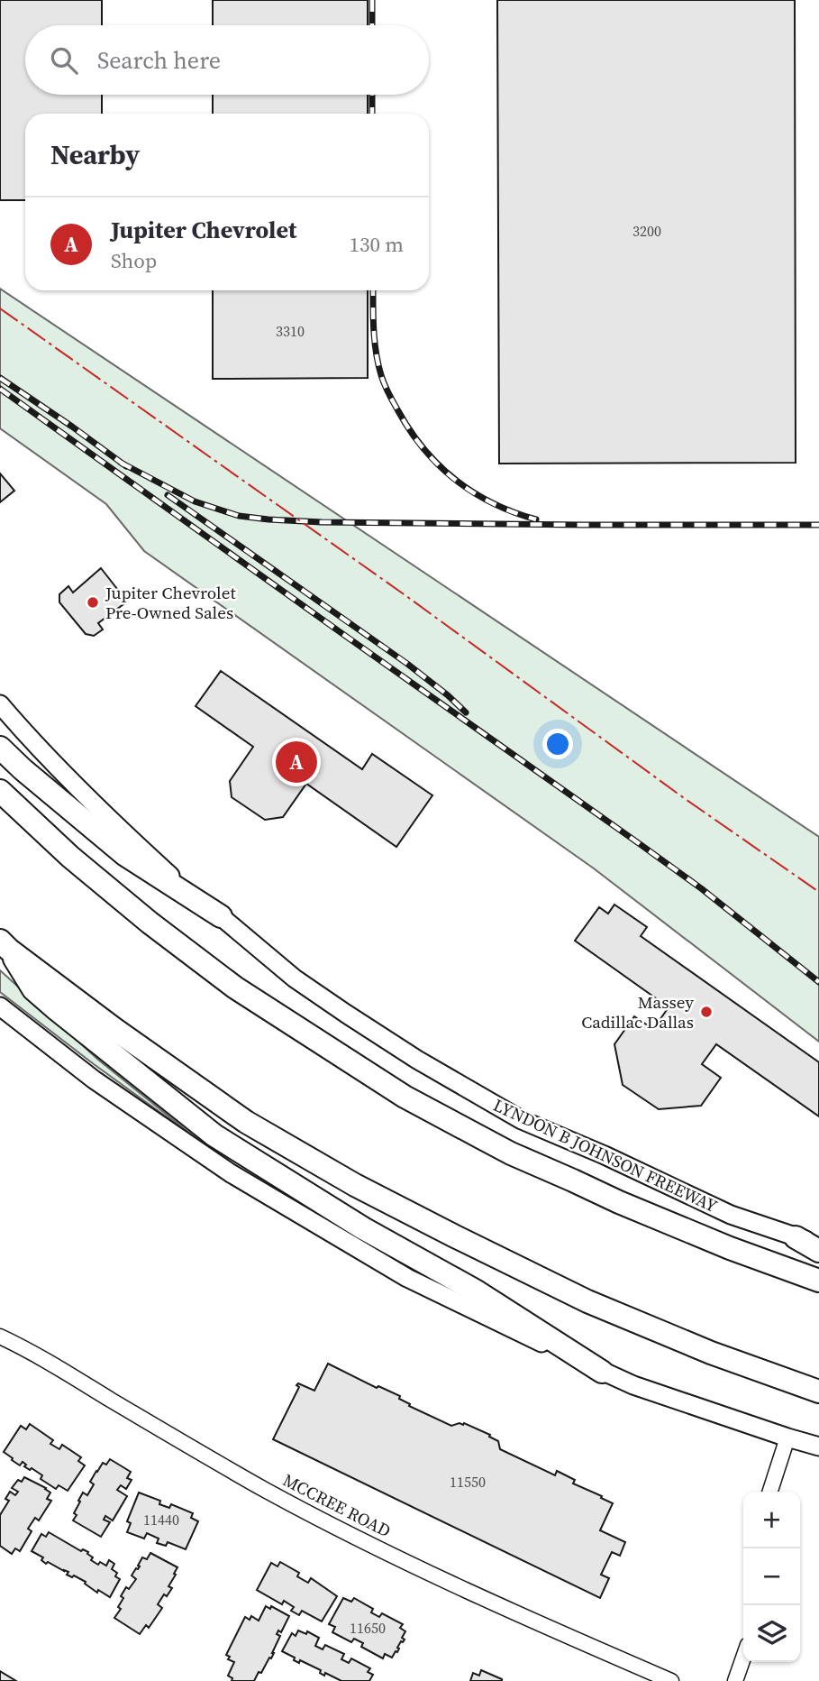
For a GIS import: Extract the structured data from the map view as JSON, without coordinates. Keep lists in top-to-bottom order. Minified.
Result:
{"streets":{"highway":["LYNDON B JOHNSON FREEWAY"],"street":["MCCREE ROAD"]},"places":["Jupiter Chevrolet Pre-Owned Sales","Massey Cadillac Dallas"],"house_numbers":["3200","3310","11550","11440","11650"],"page":{"search":"Search here","heading":"Nearby","list":[{"mark":"A","name":"Jupiter Chevrolet","note":"Shop","value":"130 m"}],"pins":"A","map_buttons":["+","−"]}}
